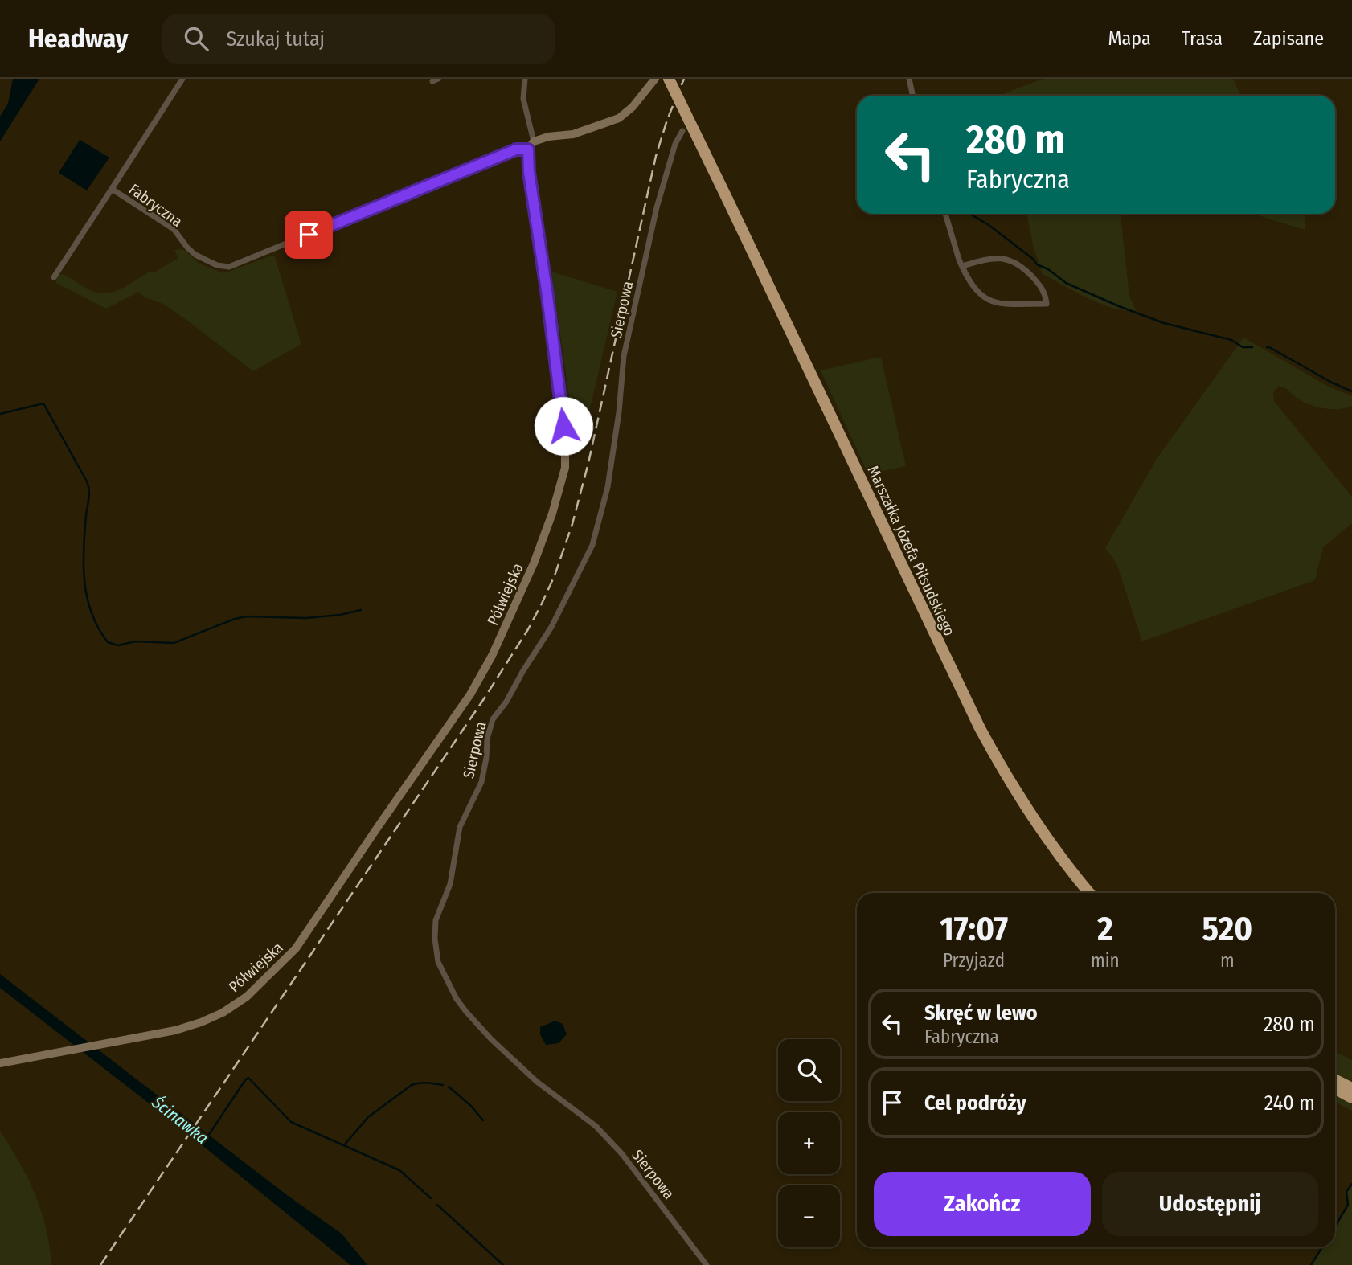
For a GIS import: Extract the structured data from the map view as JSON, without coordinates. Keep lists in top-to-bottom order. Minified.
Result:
{"streets":{"highway":["Marszałka Józefa Piłsudskiego"],"street":["Fabryczna","Sierpowa","Półwiejska"]},"crossings":[["Fabryczna","Półwiejska"]],"water":["Ścinawka"],"page":{"header":"Headway","search":"Szukaj tutaj","nav":["Mapa","Trasa","Zapisane"],"turn":["280 m","Fabryczna"],"eta":["17:07","Przyjazd","2","min","520","m"],"list":[{"name":"Skręć w lewo","note":"Fabryczna","value":"280 m"},{"name":"Cel podróży","value":"240 m"}],"map_buttons":["+","−"],"buttons":["Zakończ","Udostępnij"]}}
